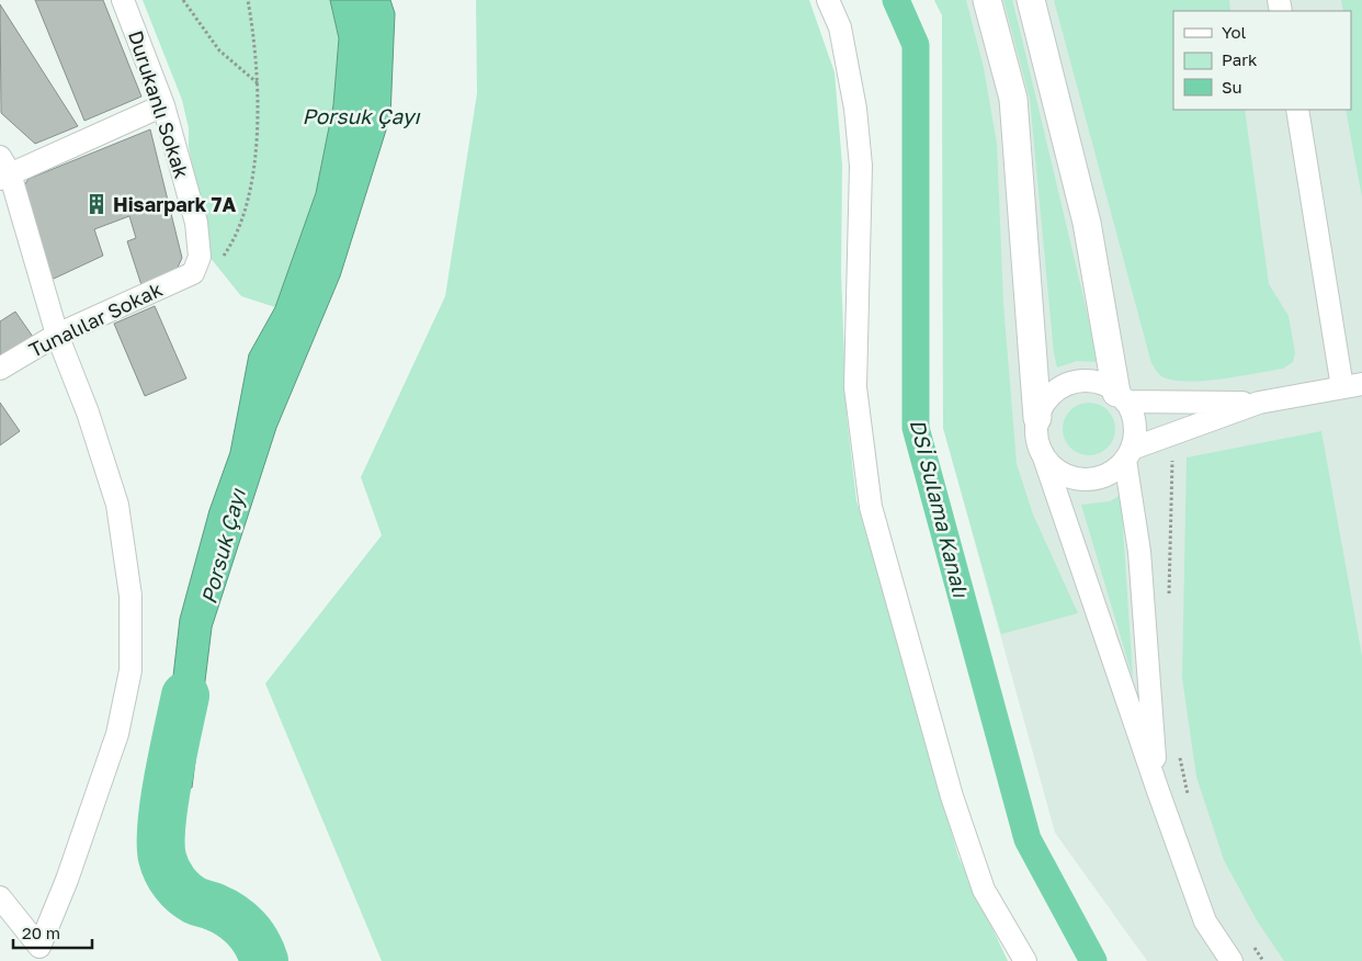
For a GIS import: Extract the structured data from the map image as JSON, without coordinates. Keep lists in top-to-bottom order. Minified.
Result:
{"streets":{"street":["Durukanlı Sokak","Tunalılar Sokak"]},"crossings":[["Durukanlı Sokak","Tunalılar Sokak"]],"water":["Porsuk Çayı","DSİ Sulama Kanalı"],"places":{"building":["Hisarpark 7A"]},"legend":["Yol","Park","Su"],"scale_bar":"20 m"}
